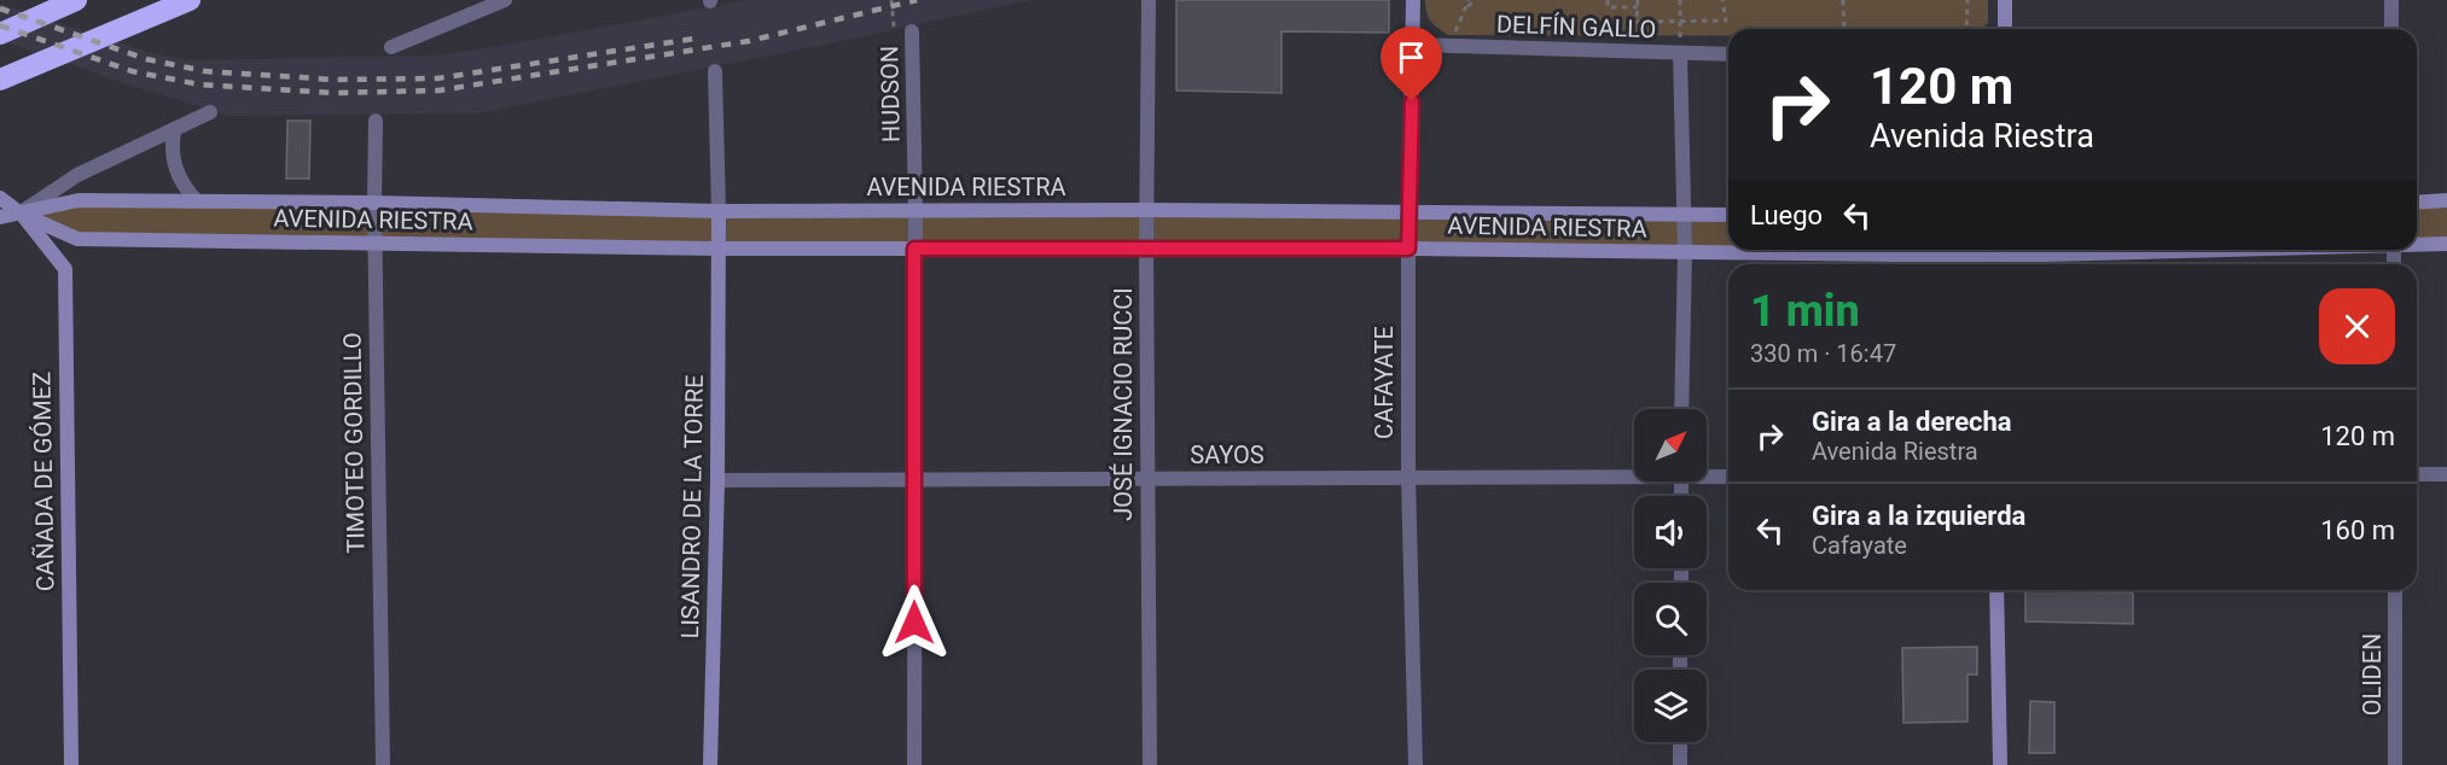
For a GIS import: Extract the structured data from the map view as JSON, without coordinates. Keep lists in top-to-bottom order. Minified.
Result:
{"streets":{"main road":["AVENIDA RIESTRA","CAFAYATE","CAÑADA DE GÓMEZ","LISANDRO DE LA TORRE"],"street":["DELFÍN GALLO","HUDSON","JOSÉ IGNACIO RUCCI","TIMOTEO GORDILLO","SAYOS","OLIDEN"]},"crossings":[["DELFÍN GALLO","CAFAYATE"],["HUDSON","AVENIDA RIESTRA"],["HUDSON","SAYOS"],["AVENIDA RIESTRA","CAFAYATE"],["AVENIDA RIESTRA","JOSÉ IGNACIO RUCCI"],["AVENIDA RIESTRA","TIMOTEO GORDILLO"],["AVENIDA RIESTRA","CAÑADA DE GÓMEZ"],["AVENIDA RIESTRA","LISANDRO DE LA TORRE"],["CAFAYATE","SAYOS"],["JOSÉ IGNACIO RUCCI","SAYOS"],["SAYOS","LISANDRO DE LA TORRE"]],"north":"top right","page":{"turn":["120 m","Avenida Riestra"],"then":"Luego","heading":["1 min","330 m · 16:47"],"list":[{"name":"Gira a la derecha","note":"Avenida Riestra","value":"120 m"},{"name":"Gira a la izquierda","note":"Cafayate","value":"160 m"}]}}
